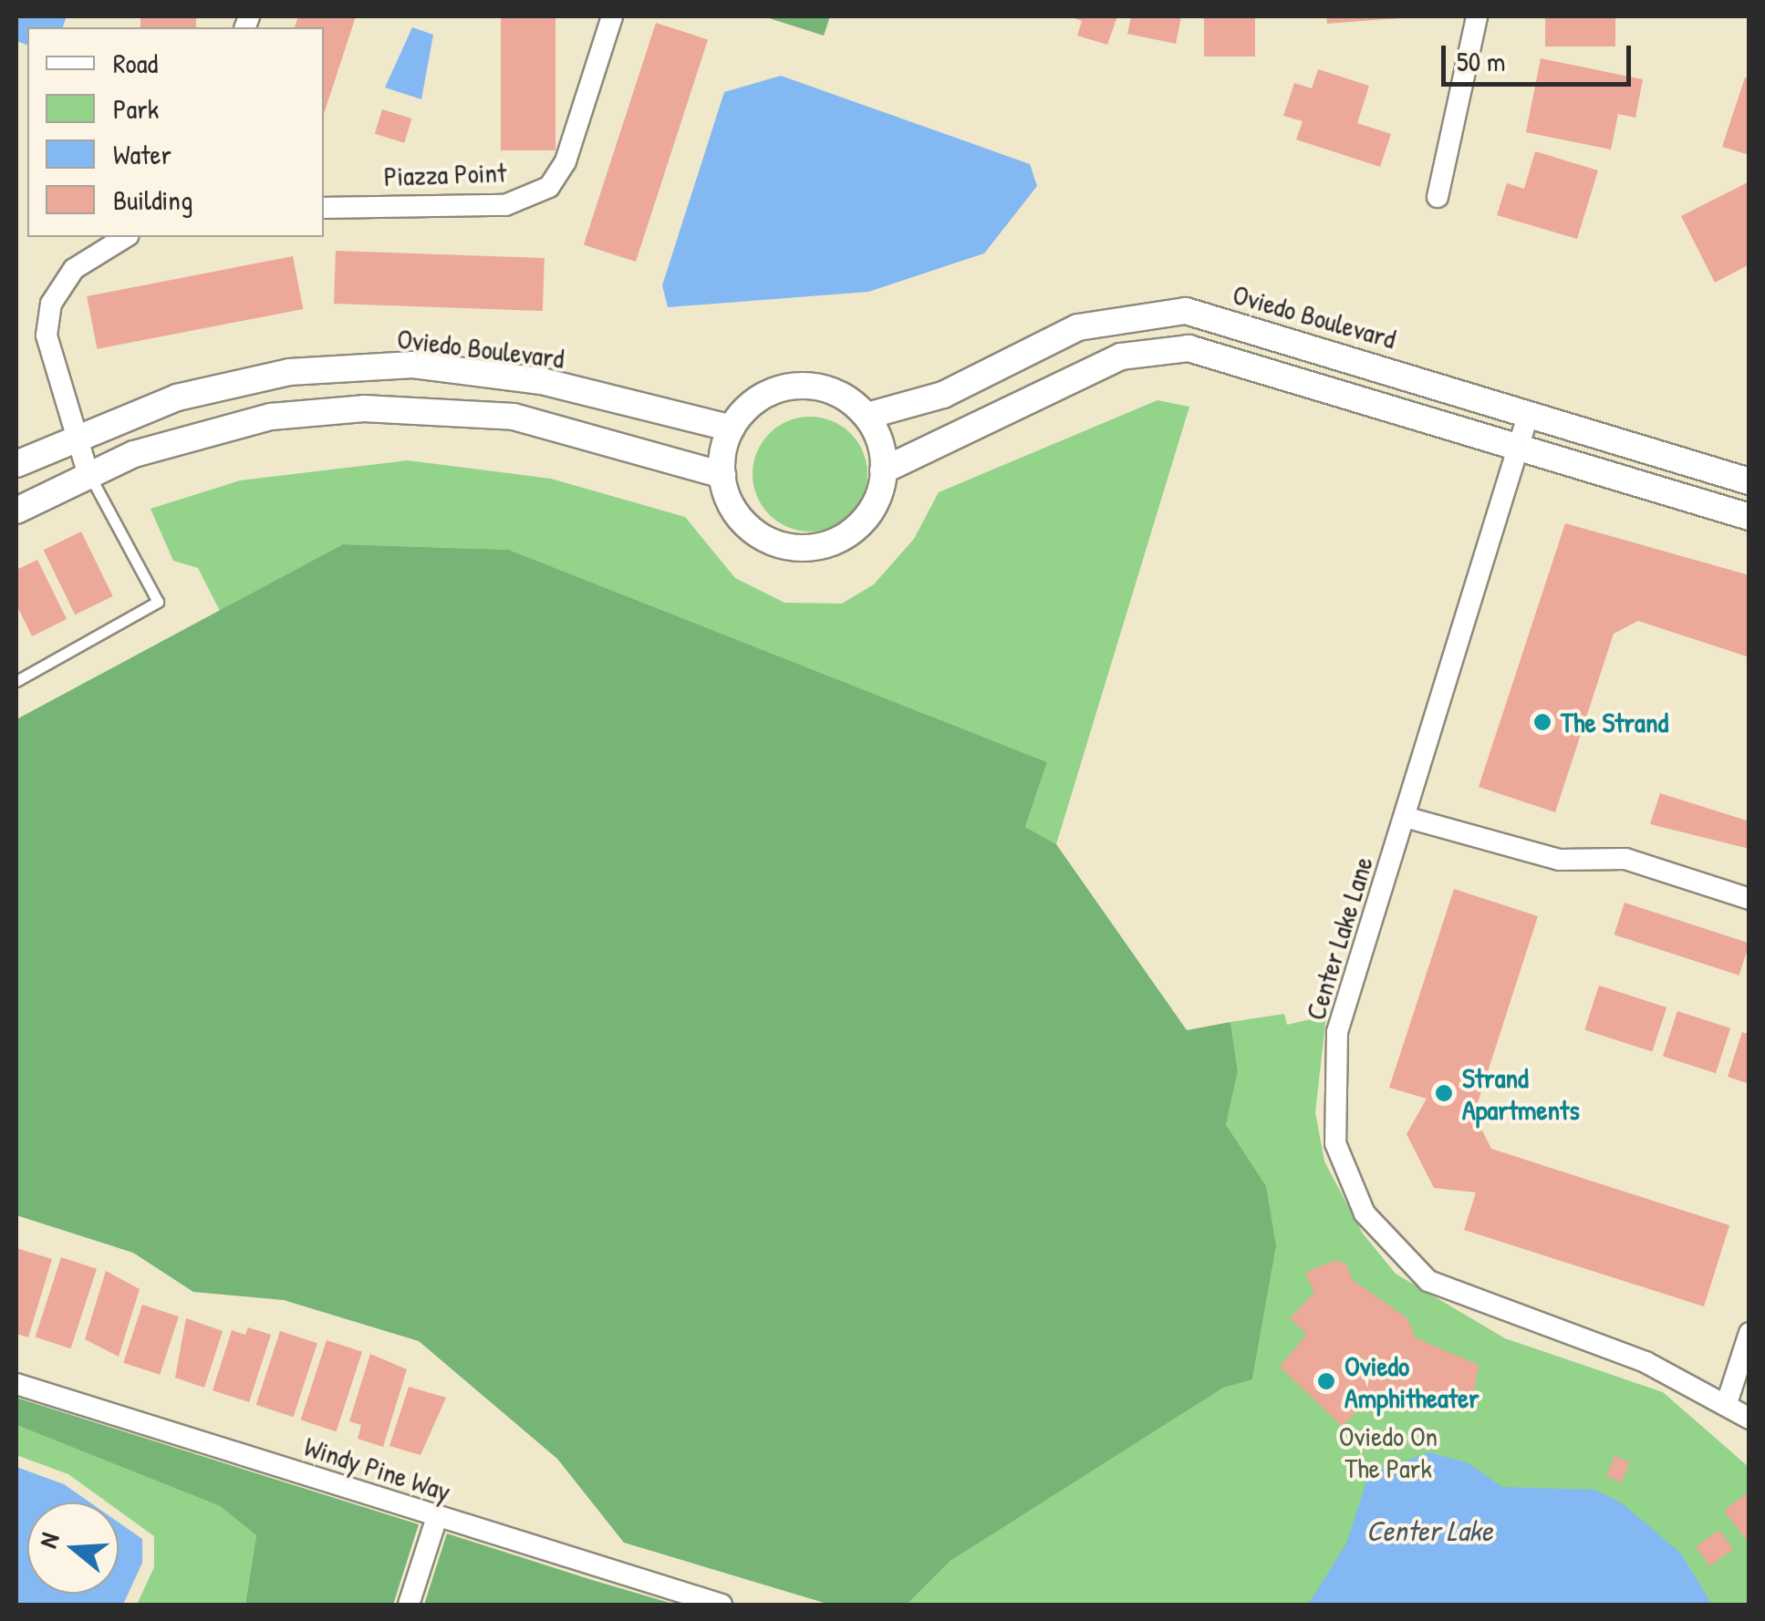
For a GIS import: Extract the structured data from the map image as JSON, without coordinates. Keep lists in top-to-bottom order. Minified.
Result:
{"streets":{"street":["Piazza Point","Oviedo Boulevard","Center Lake Lane","Windy Pine Way"]},"crossings":[["Oviedo Boulevard","Center Lake Lane"]],"water":["Center Lake"],"parks":["Oviedo On The Park"],"places":["The Strand","Strand Apartments","Oviedo Amphitheater"],"legend":["Road","Park","Water","Building"],"scale_bar":"50 m","north":"left"}
